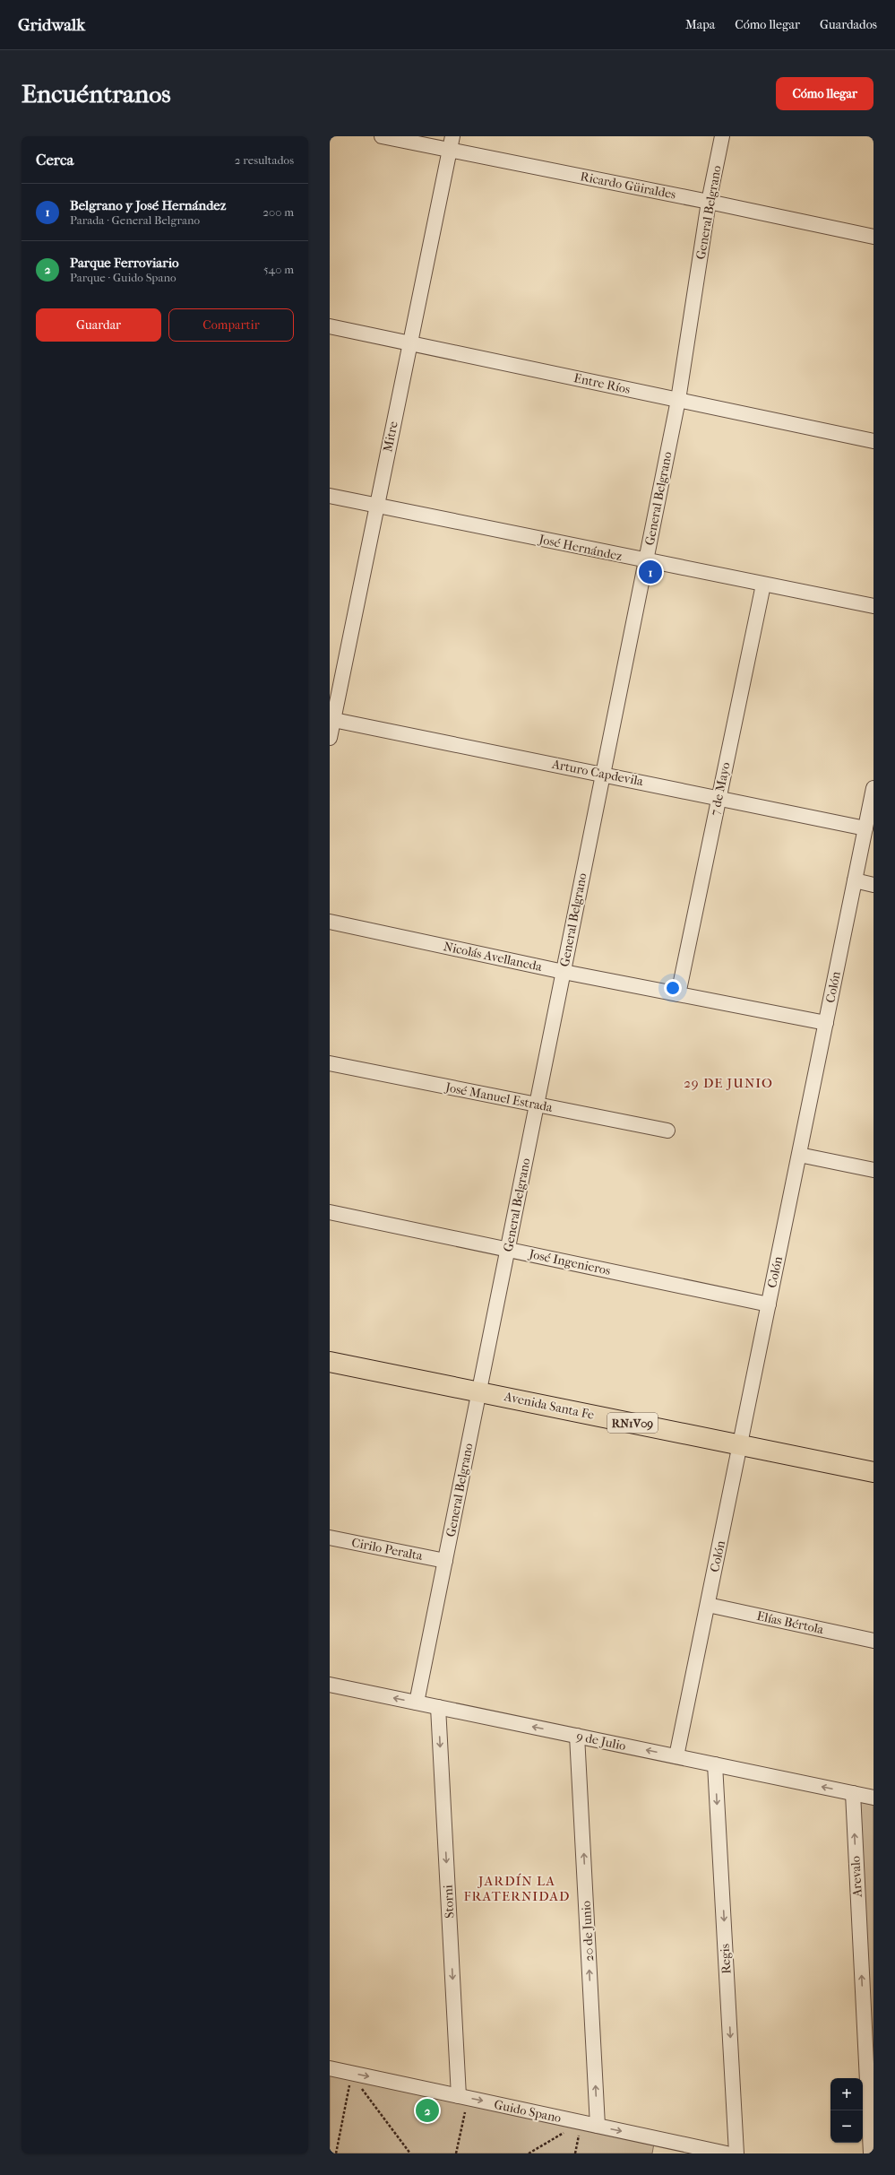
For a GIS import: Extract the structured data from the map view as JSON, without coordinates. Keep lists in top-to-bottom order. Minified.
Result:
{"streets":{"main road":["Avenida Santa Fe","RN1V09"],"street":["Ricardo Güiraldes","General Belgrano","Entre Ríos","Mitre","José Hernández","Arturo Capdevila","7 de Mayo","Nicolás Avellaneda","Colón","José Manuel Estrada","José Ingenieros","Cirilo Peralta","Elías Bértola","9 de Julio","Arevalo","Storni","20 de Junio","Regis","Guido Spano"]},"crossings":[["Ricardo Güiraldes","General Belgrano"],["Ricardo Güiraldes","Mitre"],["General Belgrano","Entre Ríos"],["General Belgrano","José Hernández"],["General Belgrano","Arturo Capdevila"],["General Belgrano","Nicolás Avellaneda"],["General Belgrano","José Manuel Estrada"],["General Belgrano","José Ingenieros"],["General Belgrano","Avenida Santa Fe"],["General Belgrano","Cirilo Peralta"],["General Belgrano","9 de Julio"],["Entre Ríos","Mitre"],["Mitre","José Hernández"],["Mitre","Arturo Capdevila"],["José Hernández","7 de Mayo"],["Arturo Capdevila","7 de Mayo"],["Arturo Capdevila","Colón"],["7 de Mayo","Nicolás Avellaneda"],["Nicolás Avellaneda","Colón"],["Colón","José Ingenieros"],["Colón","Avenida Santa Fe"],["Colón","Elías Bértola"],["Colón","9 de Julio"],["9 de Julio","Arevalo"],["9 de Julio","Storni"],["9 de Julio","20 de Junio"],["9 de Julio","Regis"],["Storni","Guido Spano"],["20 de Junio","Guido Spano"]],"one_way":["9 de Julio","Arevalo","Storni","20 de Junio","Regis","Guido Spano"],"districts":["29 DE JUNIO","JARDÍN LA FRATERNIDAD"],"page":{"header":"Gridwalk","nav":["Mapa","Cómo llegar","Guardados"],"buttons":["Cómo llegar",["Guardar","Compartir"]],"title":"Encuéntranos","heading":["Cerca","2 resultados"],"list":[{"mark":"1","name":"Belgrano y José Hernández","note":"Parada · General Belgrano","value":"200 m"},{"mark":"2","name":"Parque Ferroviario","note":"Parque · Guido Spano","value":"540 m"}],"pins":["1","2"],"map_buttons":["+","−"]}}
